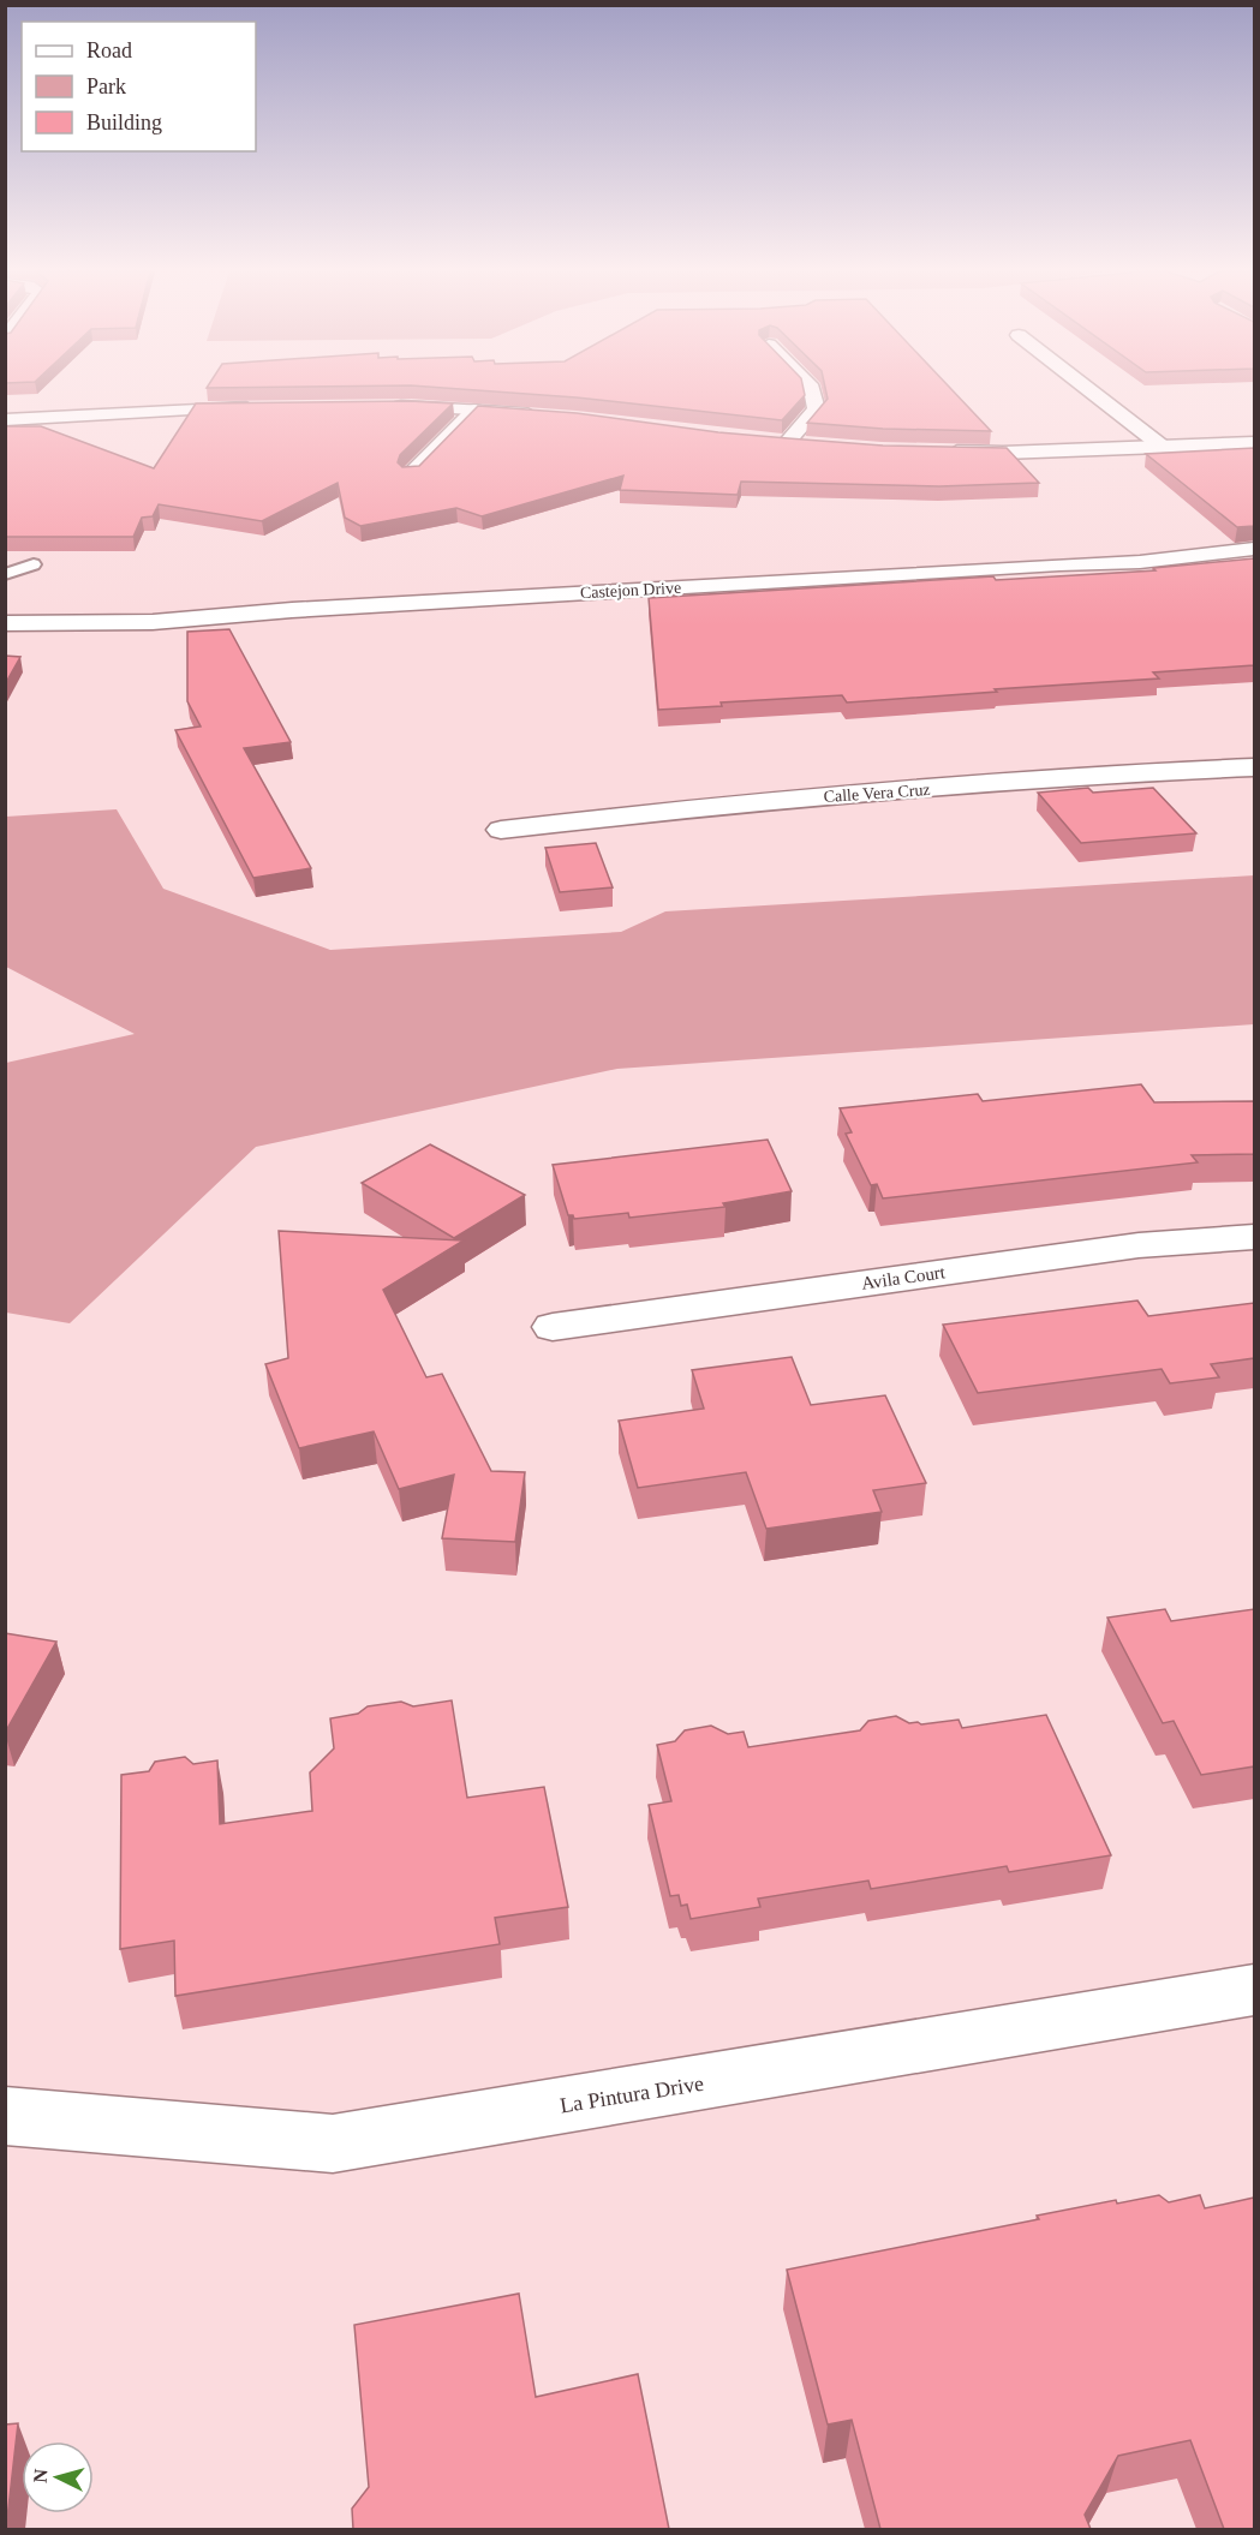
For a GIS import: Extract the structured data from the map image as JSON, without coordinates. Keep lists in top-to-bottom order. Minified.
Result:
{"streets":{"street":["Castejon Drive","Calle Vera Cruz","Avila Court","La Pintura Drive"]},"legend":["Road","Park","Building"],"north":"left"}
